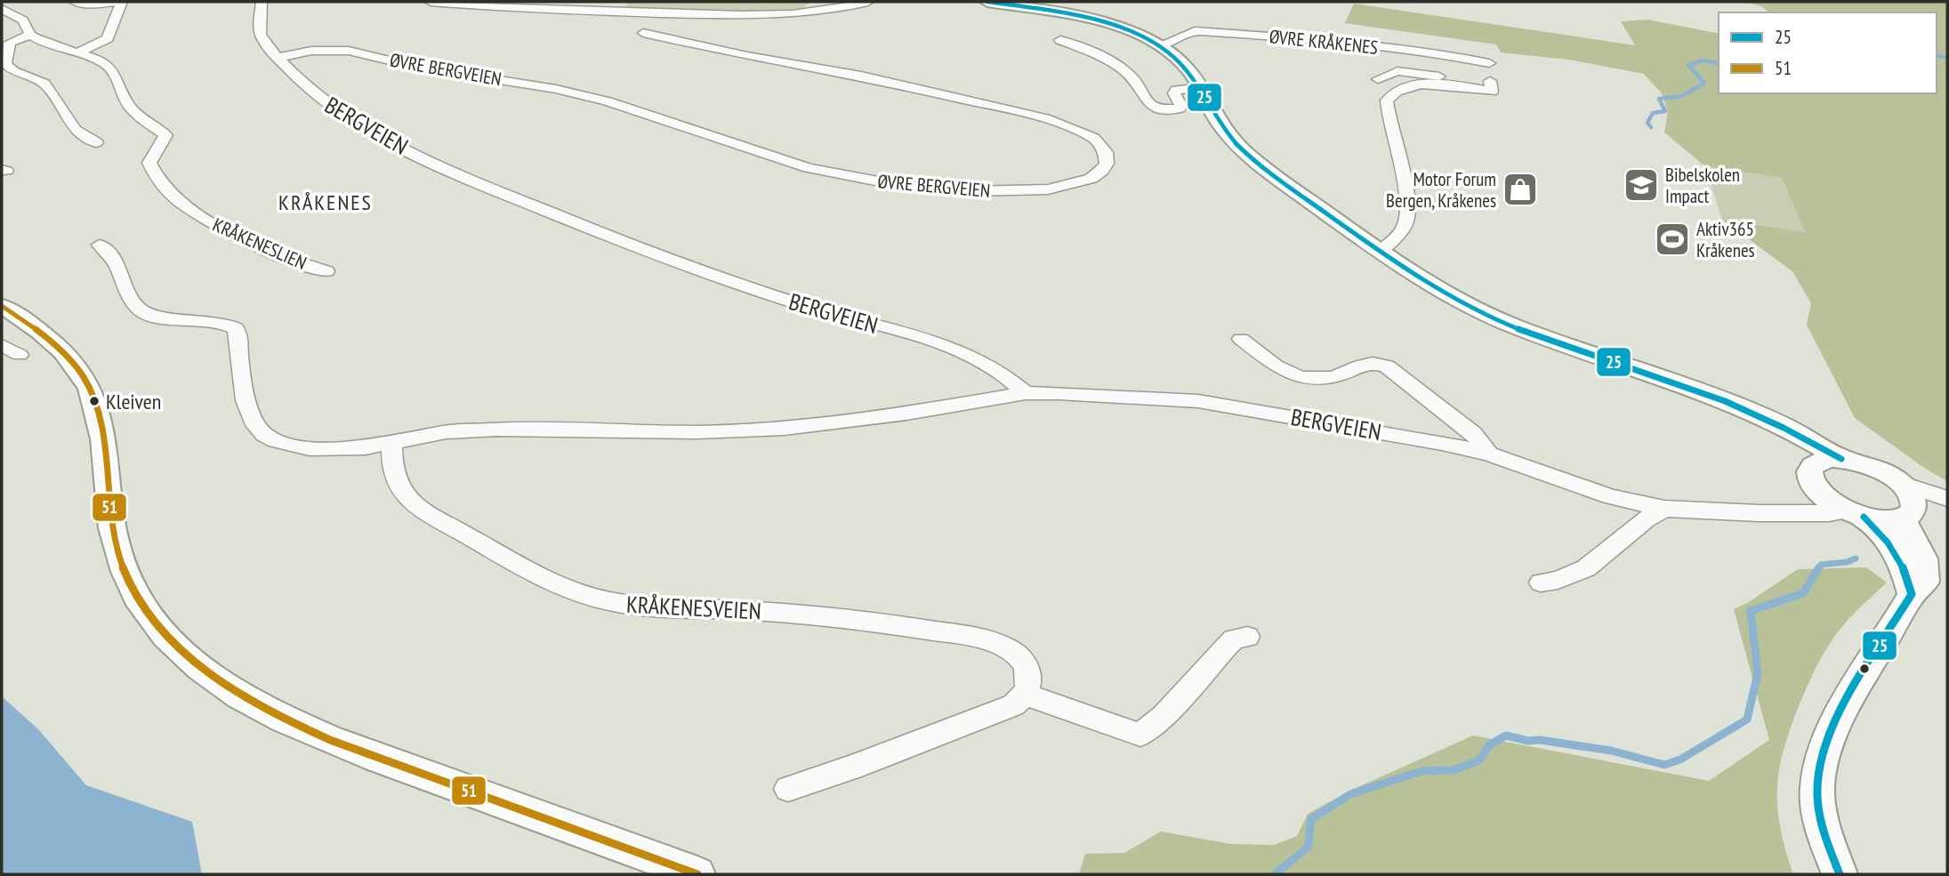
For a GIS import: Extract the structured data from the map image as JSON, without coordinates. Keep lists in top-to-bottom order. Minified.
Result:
{"streets":{"street":["ØVRE KRÅKENES","ØVRE BERGVEIEN","BERGVEIEN","KRÅKENESLIEN","KRÅKENESVEIEN"]},"crossings":[["ØVRE BERGVEIEN","BERGVEIEN"]],"districts":["KRÅKENES"],"places":{"school or university":["Bibelskolen Impact"],"shop":["Motor Forum Bergen, Kråkenes"],"sports":["Aktiv365 Kråkenes"],"other":["Kleiven"]},"lines":["transit line 25","transit line 51"],"legend":["25","51"]}
